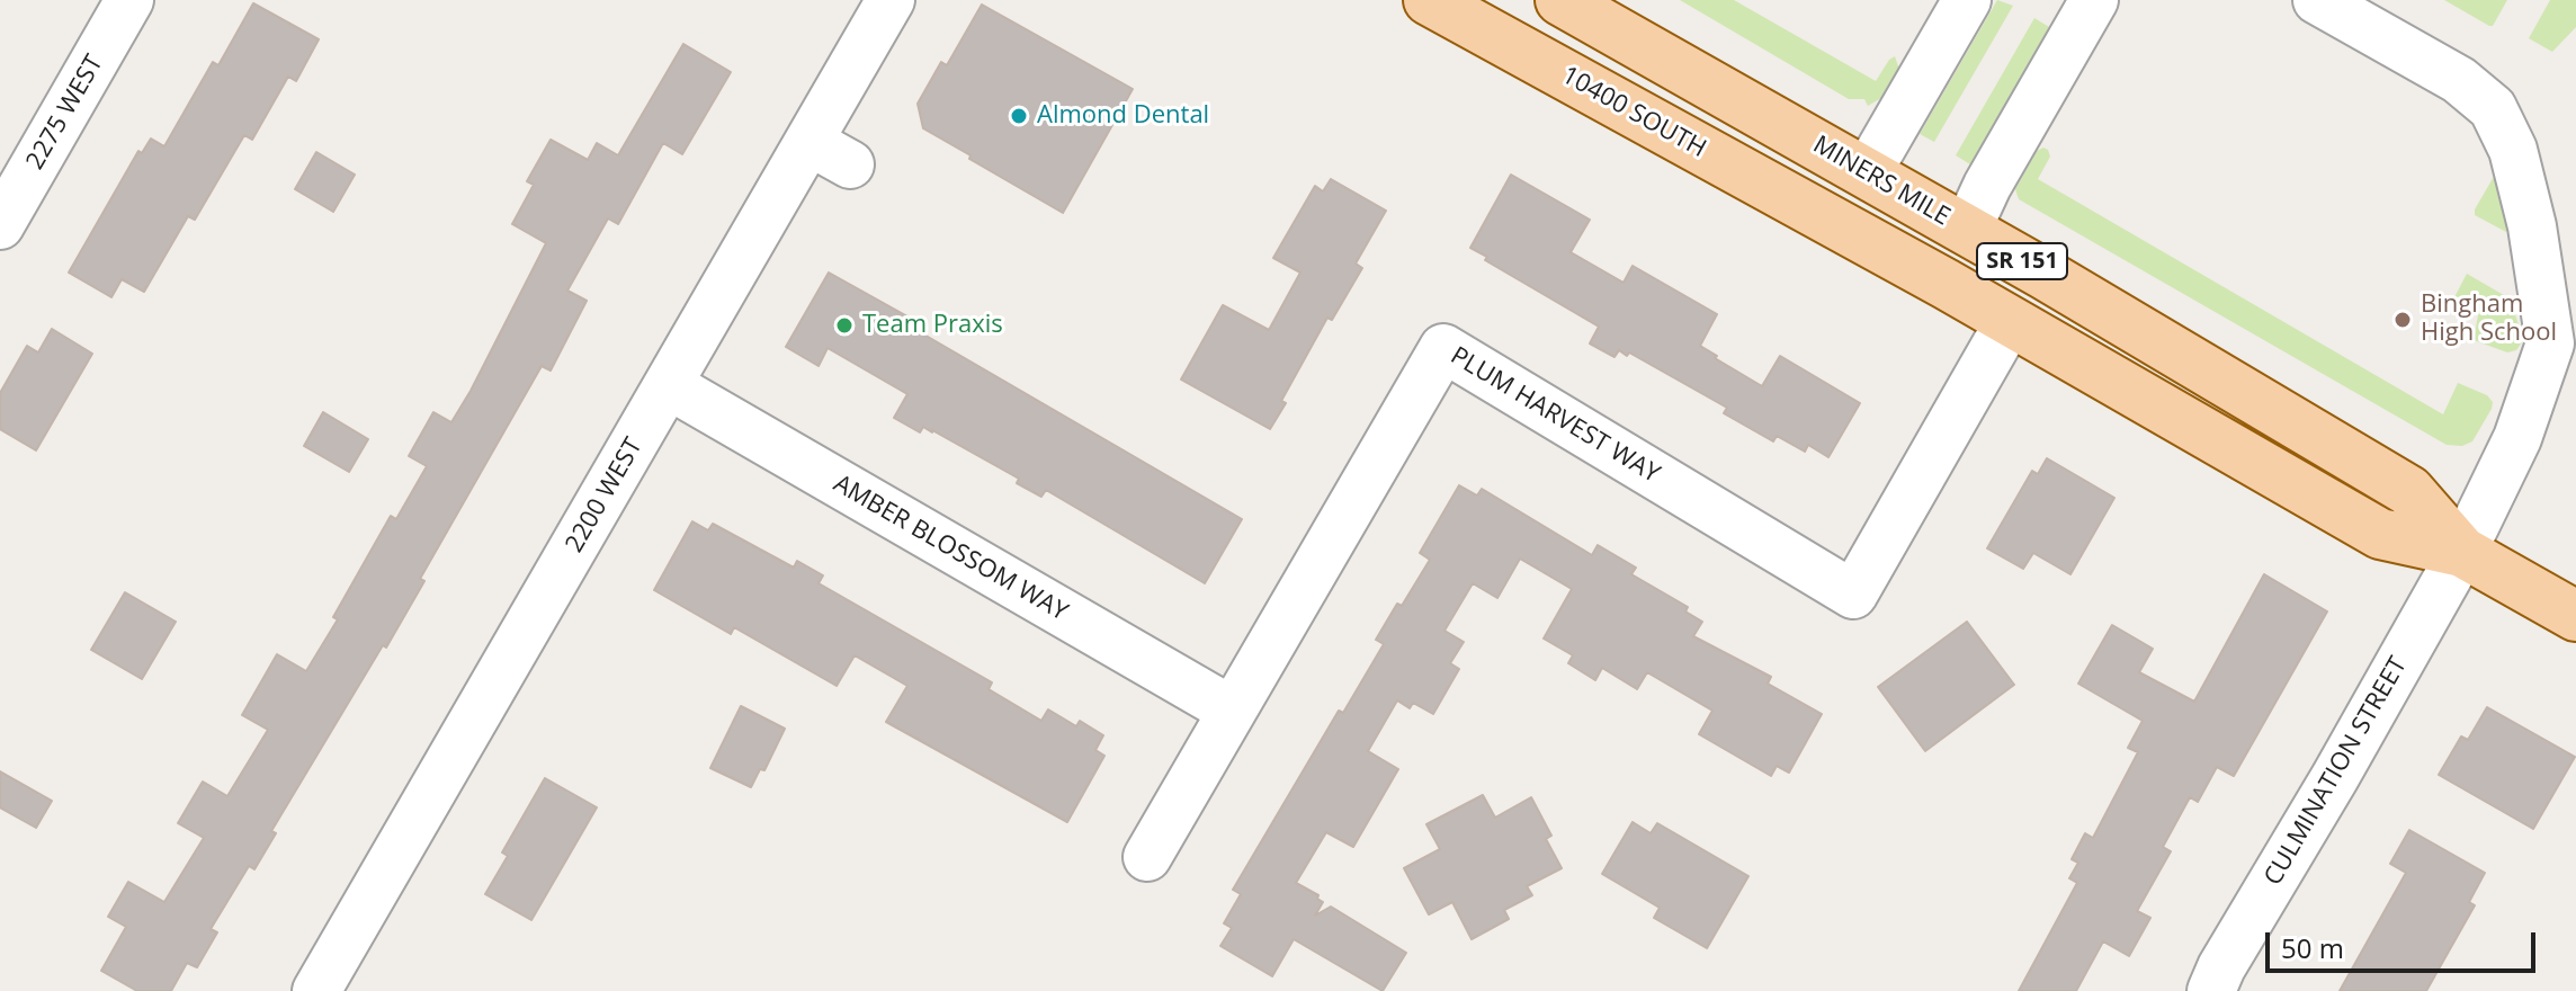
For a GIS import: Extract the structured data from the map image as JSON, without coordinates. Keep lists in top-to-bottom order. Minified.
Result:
{"streets":{"main road":["10400 SOUTH","MINERS MILE","SR 151"],"street":["2275 WEST","PLUM HARVEST WAY","2200 WEST","AMBER BLOSSOM WAY","CULMINATION STREET"]},"crossings":[["10400 SOUTH","MINERS MILE"],["MINERS MILE","PLUM HARVEST WAY"],["MINERS MILE","CULMINATION STREET"],["PLUM HARVEST WAY","AMBER BLOSSOM WAY"],["2200 WEST","AMBER BLOSSOM WAY"]],"places":["Almond Dental","Bingham High School","Team Praxis"],"scale_bar":"50 m"}
